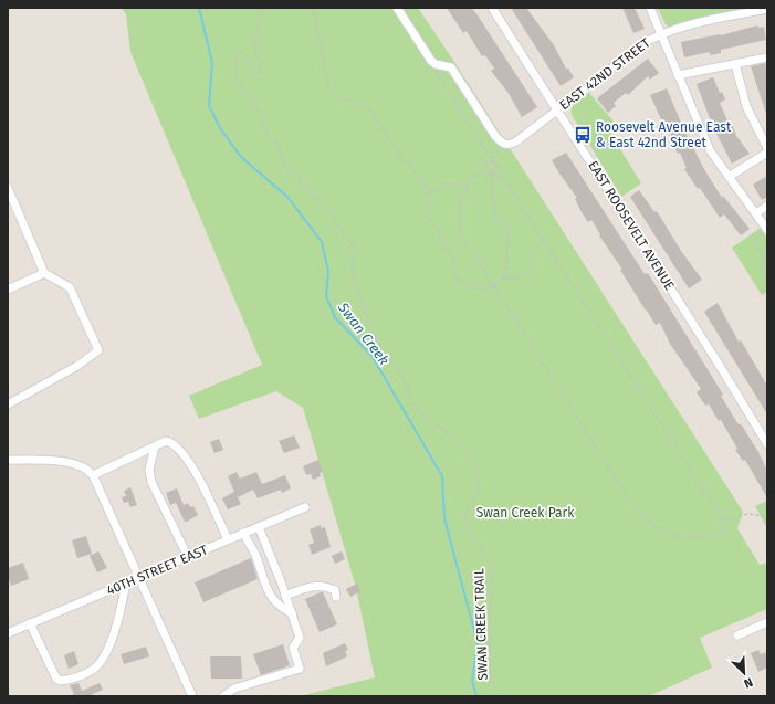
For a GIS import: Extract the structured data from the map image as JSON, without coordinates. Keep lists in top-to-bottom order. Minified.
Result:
{"streets":{"street":["EAST 42ND STREET","EAST ROOSEVELT AVENUE","40TH STREET EAST"],"path":["SWAN CREEK TRAIL"]},"crossings":[["EAST 42ND STREET","EAST ROOSEVELT AVENUE"]],"water":["Swan Creek"],"parks":["Swan Creek Park"],"places":{"bus stop":["Roosevelt Avenue East & East 42nd Street"]},"north":"bottom right"}
